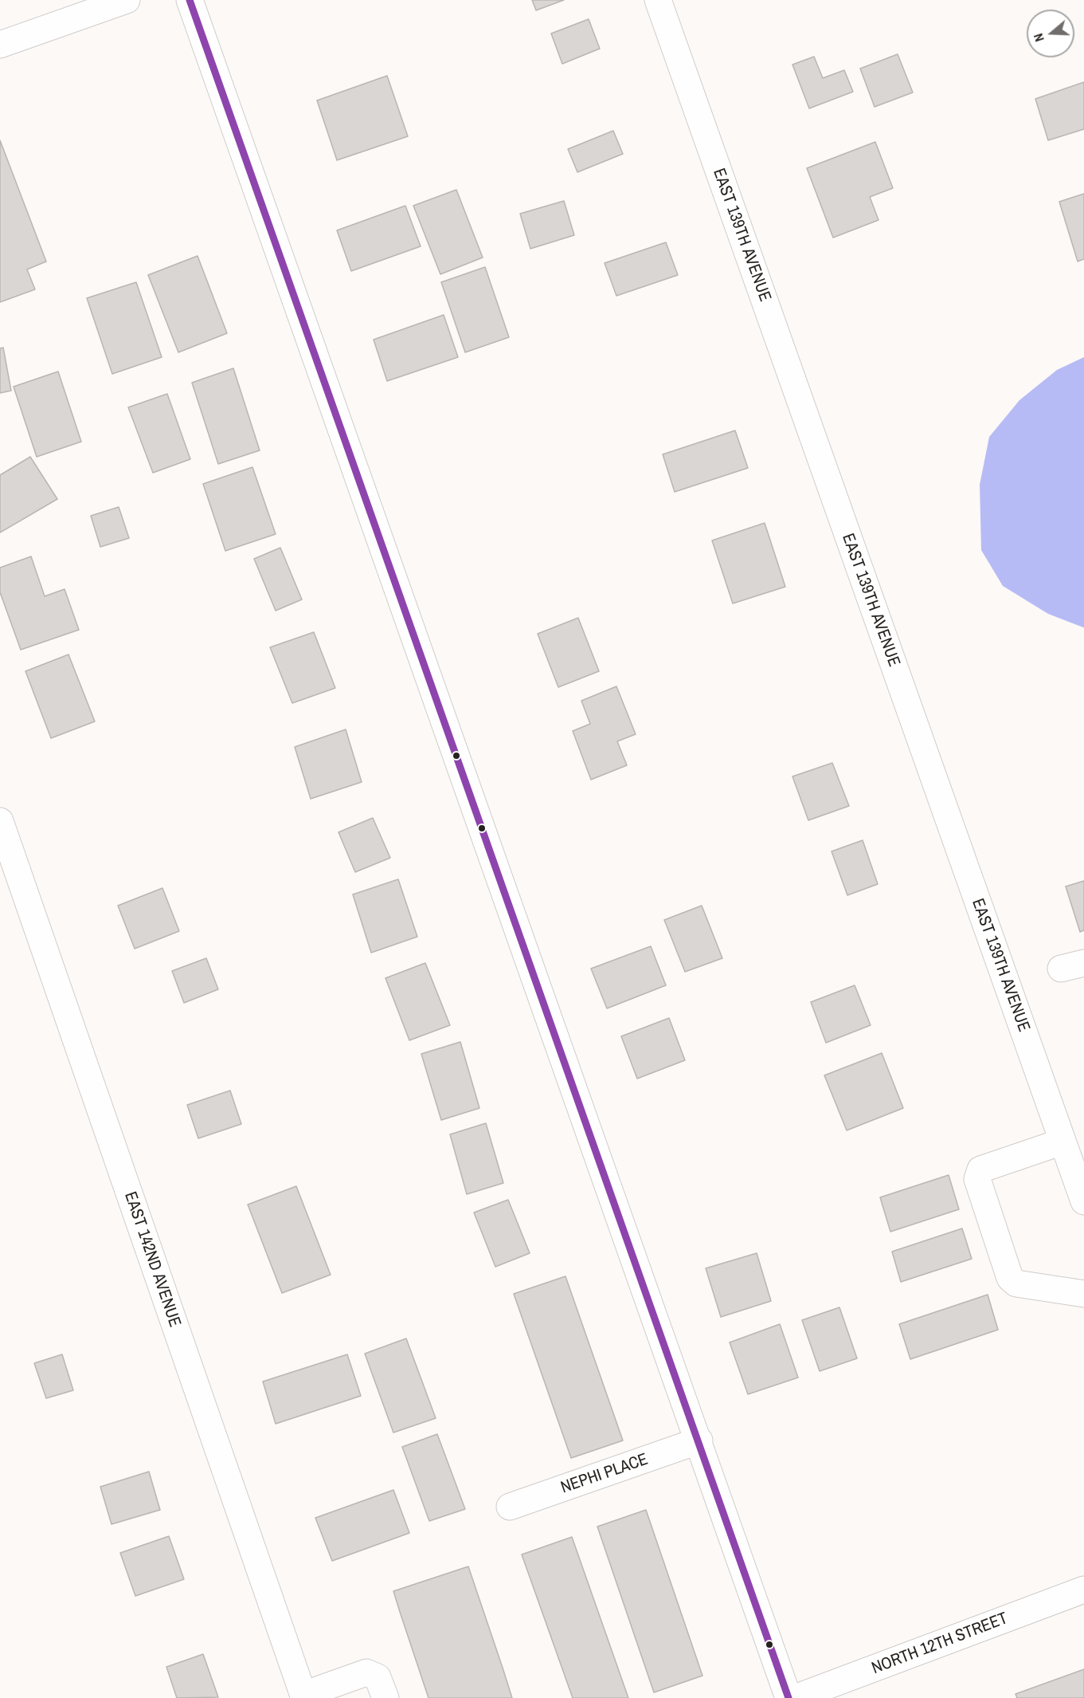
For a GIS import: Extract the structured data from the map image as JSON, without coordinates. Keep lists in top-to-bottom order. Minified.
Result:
{"streets":{"street":["EAST 139TH AVENUE","EAST 142ND AVENUE","NEPHI PLACE","NORTH 12TH STREET"]},"north":"left"}
